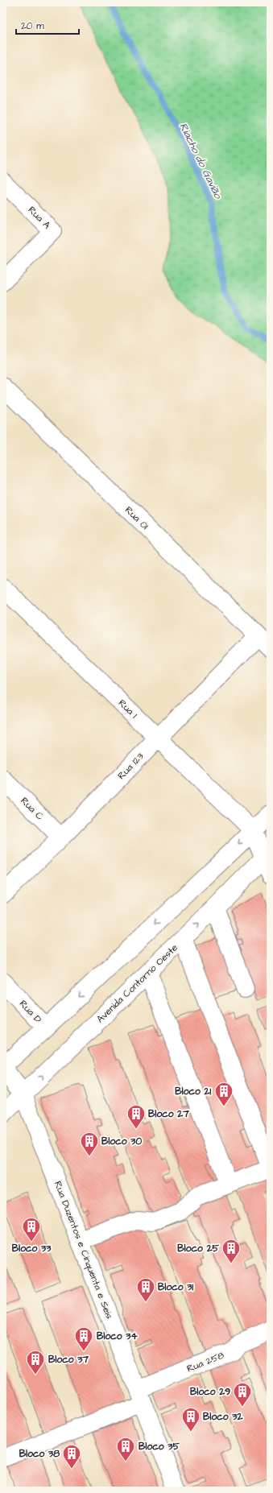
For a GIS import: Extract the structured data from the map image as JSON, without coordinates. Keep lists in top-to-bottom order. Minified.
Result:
{"streets":{"street":["Rua A","Rua 01","Rua 1","Rua 123","Rua C","Avenida Contorno Oeste","Rua D","Rua Duzentos e Cinquenta e Seis","Rua 258"]},"crossings":[["Rua 01","Rua 123"],["Rua 1","Rua 123"],["Rua 123","Rua C"],["Avenida Contorno Oeste","Rua Duzentos e Cinquenta e Seis"],["Rua Duzentos e Cinquenta e Seis","Rua 258"]],"water":["Riacho do Gavião"],"places":{"building":["Bloco 21","Bloco 27","Bloco 30","Bloco 33","Bloco 25","Bloco 31","Bloco 34","Bloco 37","Bloco 29","Bloco 32","Bloco 35","Bloco 38"]},"scale_bar":"20 m"}
